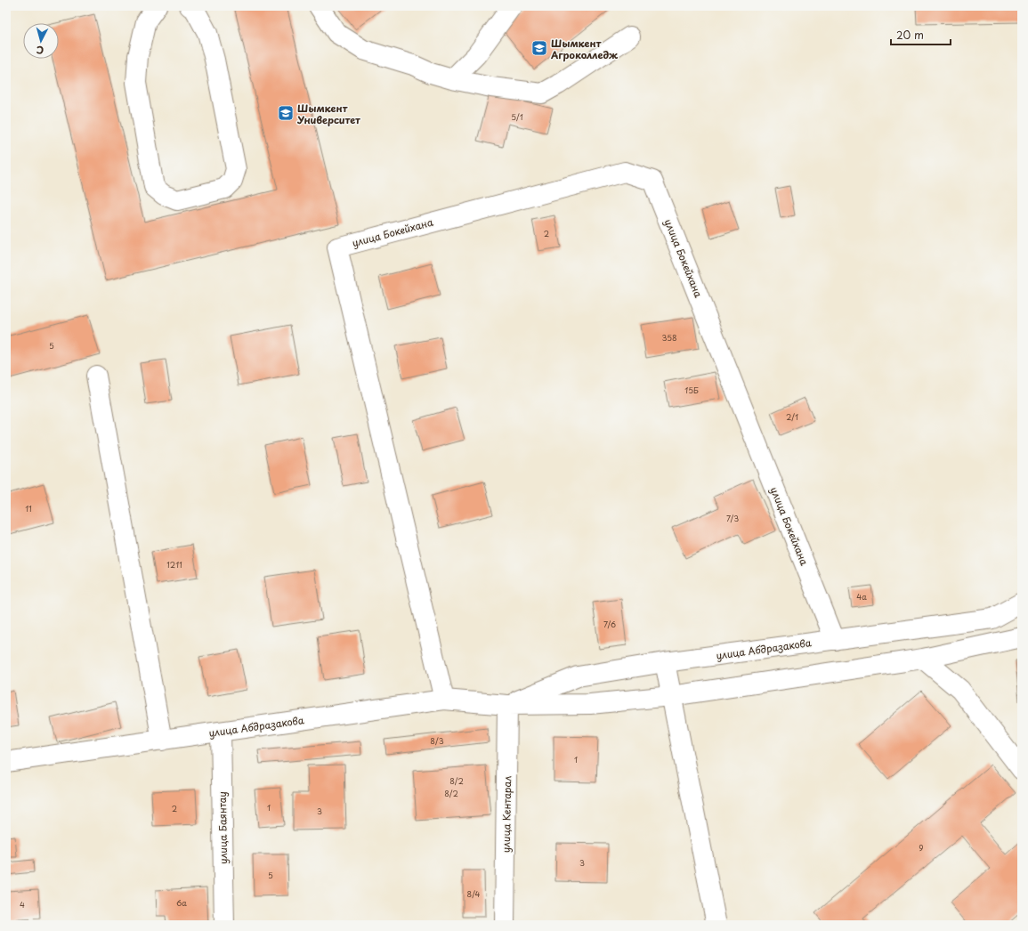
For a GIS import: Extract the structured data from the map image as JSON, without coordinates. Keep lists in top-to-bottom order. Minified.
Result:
{"streets":{"street":["улица Бокейхана","улица Абдразакова","улица Кентарал","улица Баянтау"]},"crossings":[["улица Бокейхана","улица Абдразакова"],["улица Абдразакова","улица Кентарал"],["улица Абдразакова","улица Баянтау"]],"places":{"school or university":["Шымкент Агроколледж","Шымкент Университет"]},"house_numbers":["5/1","2","358","5","15Б","2/1","11","7/3","1211","4а","7/6","8/3","1","8/2","8/2","1","2","3","9","3","5","8/4","6а","4"],"scale_bar":"20 m","north":"bottom"}
